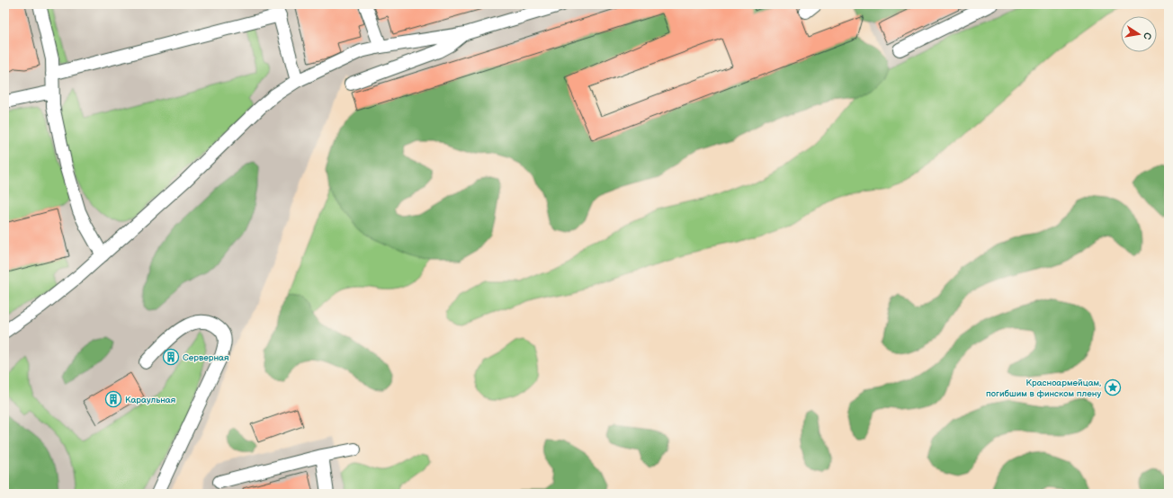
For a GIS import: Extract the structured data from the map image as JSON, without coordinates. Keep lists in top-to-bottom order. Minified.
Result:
{"places":{"building":["Серверная","Караульная"],"place":["Красноармейцам, погибшим в финском плену"]},"north":"right"}
